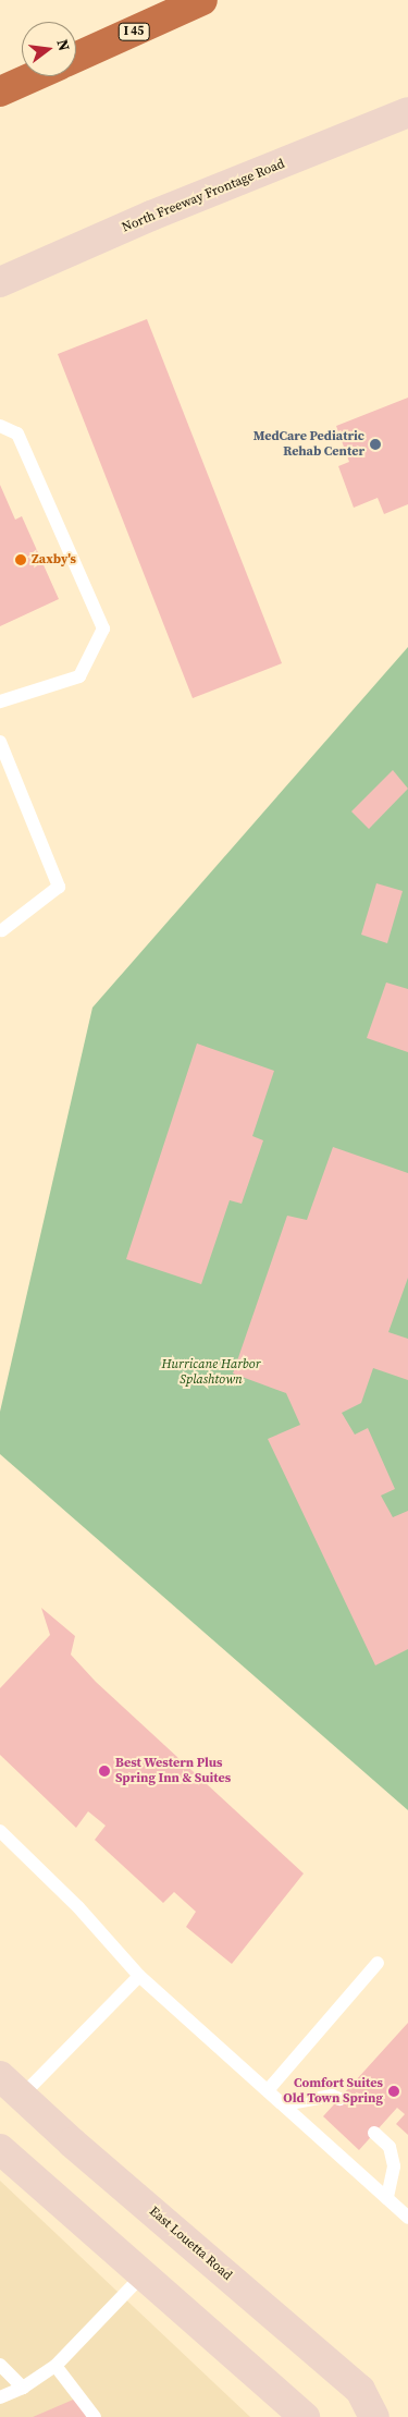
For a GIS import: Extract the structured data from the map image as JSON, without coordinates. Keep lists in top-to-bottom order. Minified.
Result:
{"streets":{"highway":["I 45"],"main road":["North Freeway Frontage Road","East Louetta Road"]},"parks":["Hurricane Harbor Splashtown"],"places":["MedCare Pediatric Rehab Center","Zaxby's","Best Western Plus Spring Inn & Suites","Comfort Suites Old Town Spring"],"north":"right"}
